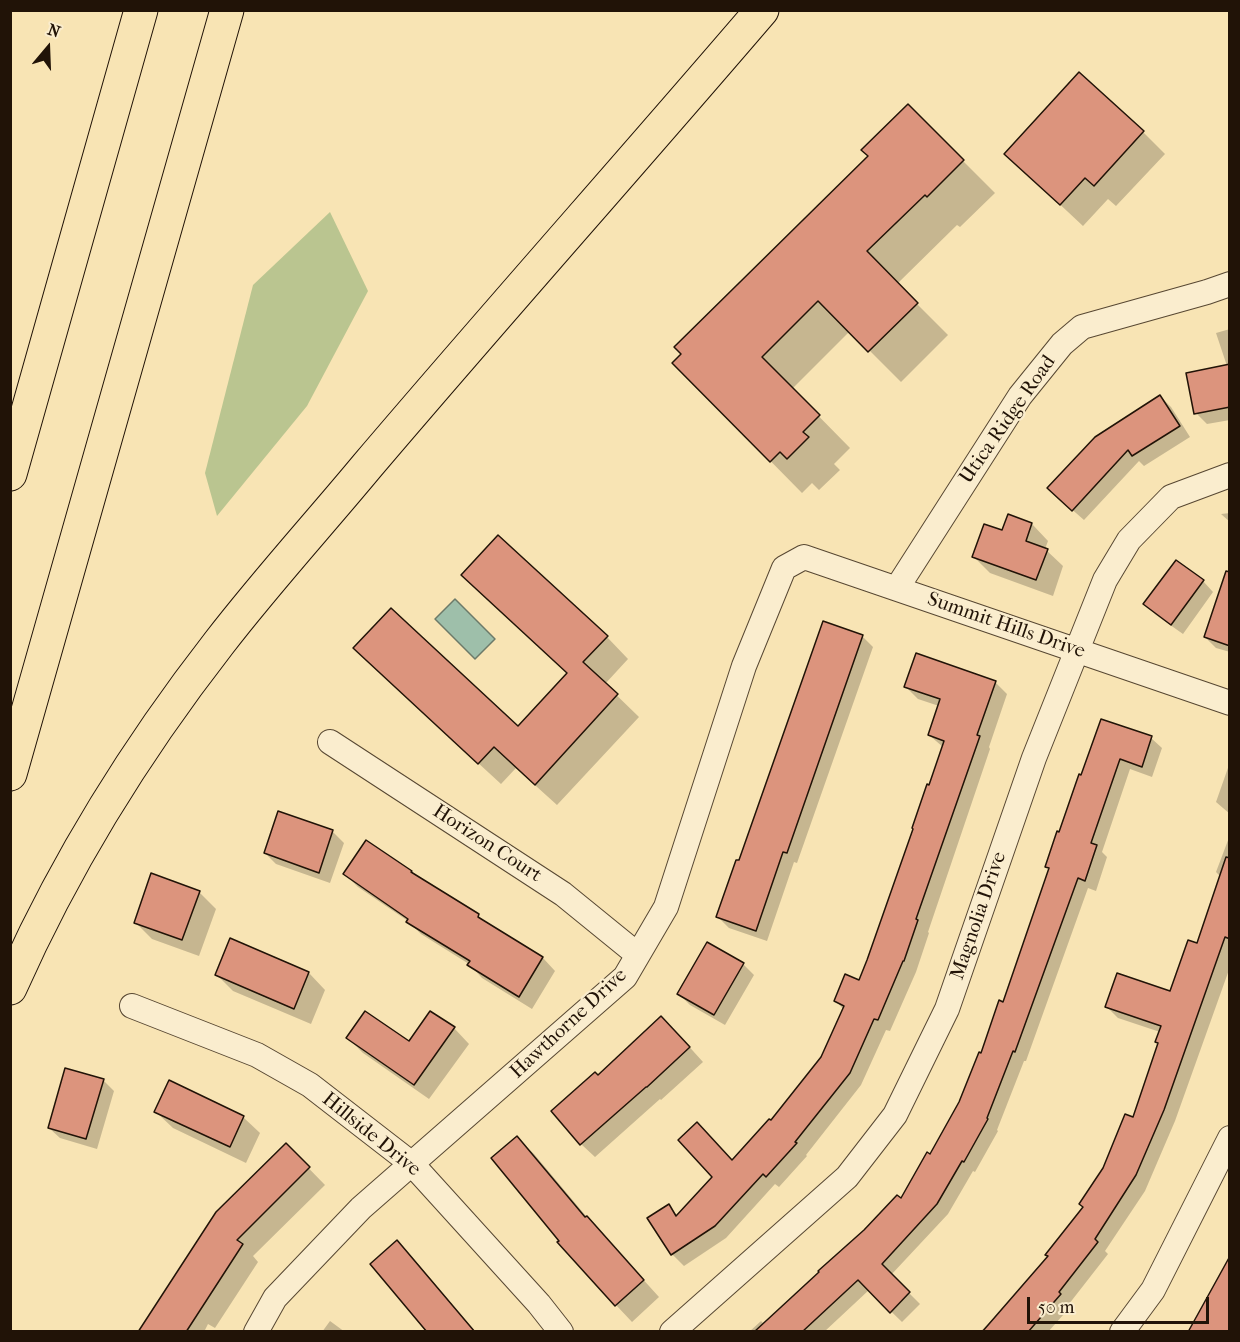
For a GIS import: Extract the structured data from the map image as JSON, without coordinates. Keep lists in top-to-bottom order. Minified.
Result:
{"streets":{"street":["Utica Ridge Road","Summit Hills Drive","Horizon Court","Magnolia Drive","Hawthorne Drive","Hillside Drive"]},"crossings":[["Utica Ridge Road","Summit Hills Drive"],["Summit Hills Drive","Magnolia Drive"],["Summit Hills Drive","Hawthorne Drive"],["Horizon Court","Hawthorne Drive"],["Hawthorne Drive","Hillside Drive"]],"scale_bar":"50 m","north":"top"}
